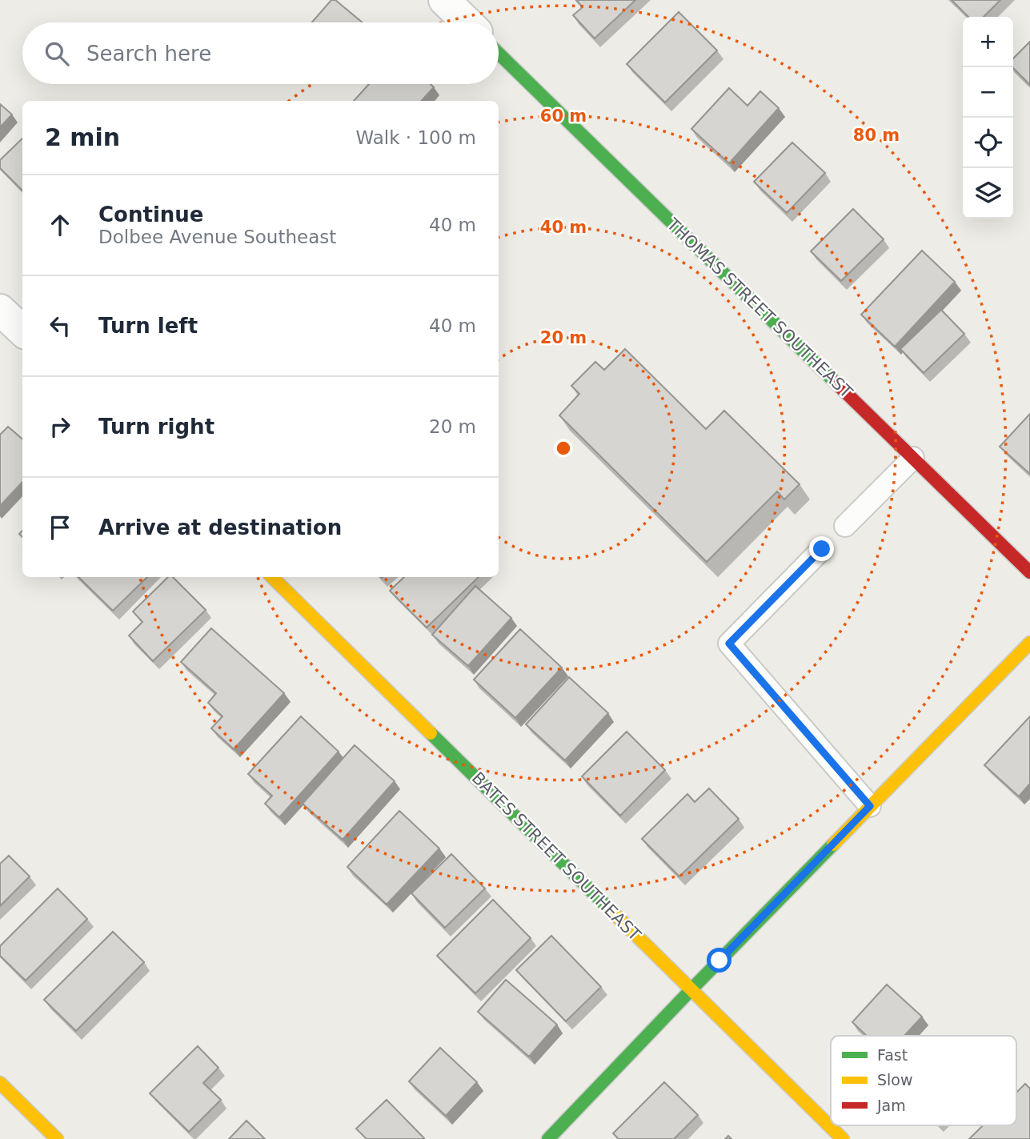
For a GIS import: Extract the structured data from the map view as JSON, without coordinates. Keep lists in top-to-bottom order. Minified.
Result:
{"streets":{"street":["THOMAS STREET SOUTHEAST","BATES STREET SOUTHEAST"]},"legend":["Fast","Slow","Jam"],"page":{"map_buttons":["+","−"],"search":"Search here","heading":["2 min","Walk · 100 m"],"list":[["Continue","Dolbee Avenue Southeast","40 m"],["Turn left","40 m"],["Turn right","20 m"],"Arrive at destination"]},"rings":["60 m","80 m","40 m","20 m"]}
